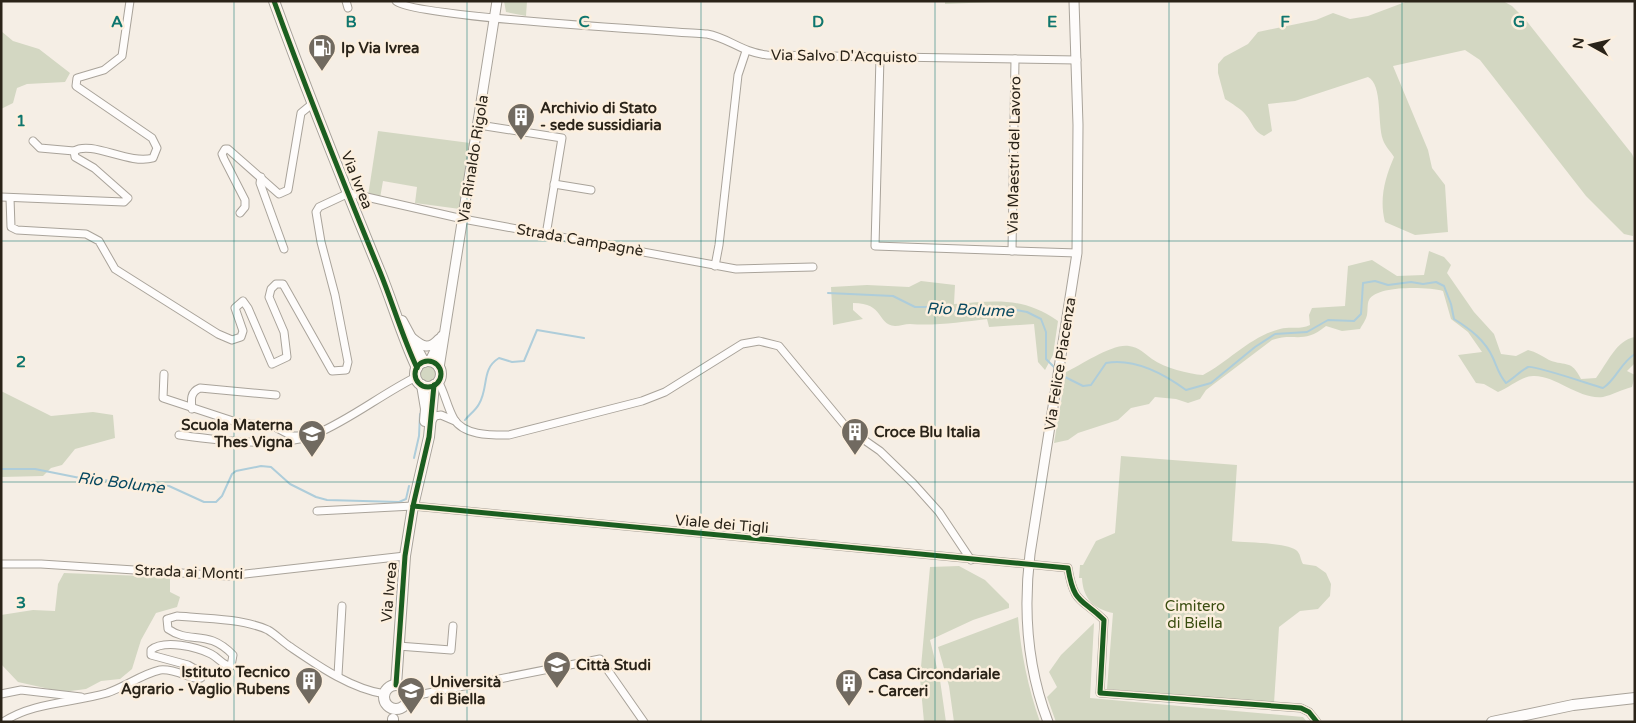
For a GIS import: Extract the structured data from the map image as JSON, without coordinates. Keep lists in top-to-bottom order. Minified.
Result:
{"streets":{"main road":["Via Ivrea"],"street":["Via Salvo D'Acquisto","Via Maestri del Lavoro","Via Rinaldo Rigola","Strada Campagnè","Via Felice Piacenza","Viale dei Tigli","Strada ai Monti"]},"crossings":[["Via Salvo D'Acquisto","Via Maestri del Lavoro"],["Via Salvo D'Acquisto","Via Rinaldo Rigola"],["Via Salvo D'Acquisto","Via Felice Piacenza"],["Via Rinaldo Rigola","Via Ivrea"],["Via Rinaldo Rigola","Strada Campagnè"],["Via Ivrea","Strada Campagnè"],["Via Ivrea","Viale dei Tigli"],["Via Ivrea","Strada ai Monti"],["Via Felice Piacenza","Viale dei Tigli"]],"water":["Rio Bolume"],"parks":["Cimitero di Biella"],"places":{"fuel station":["Ip Via Ivrea"],"building":["Archivio di Stato - sede sussidiaria","Croce Blu Italia","Istituto Tecnico Agrario - Vaglio Rubens","Casa Circondariale - Carceri"],"school or university":["Scuola Materna Thes Vigna","Città Studi","Università di Biella"]},"north":"left","grid":{"columns":["A","B","C","D","E","F","G"],"rows":["1","2","3"]}}
